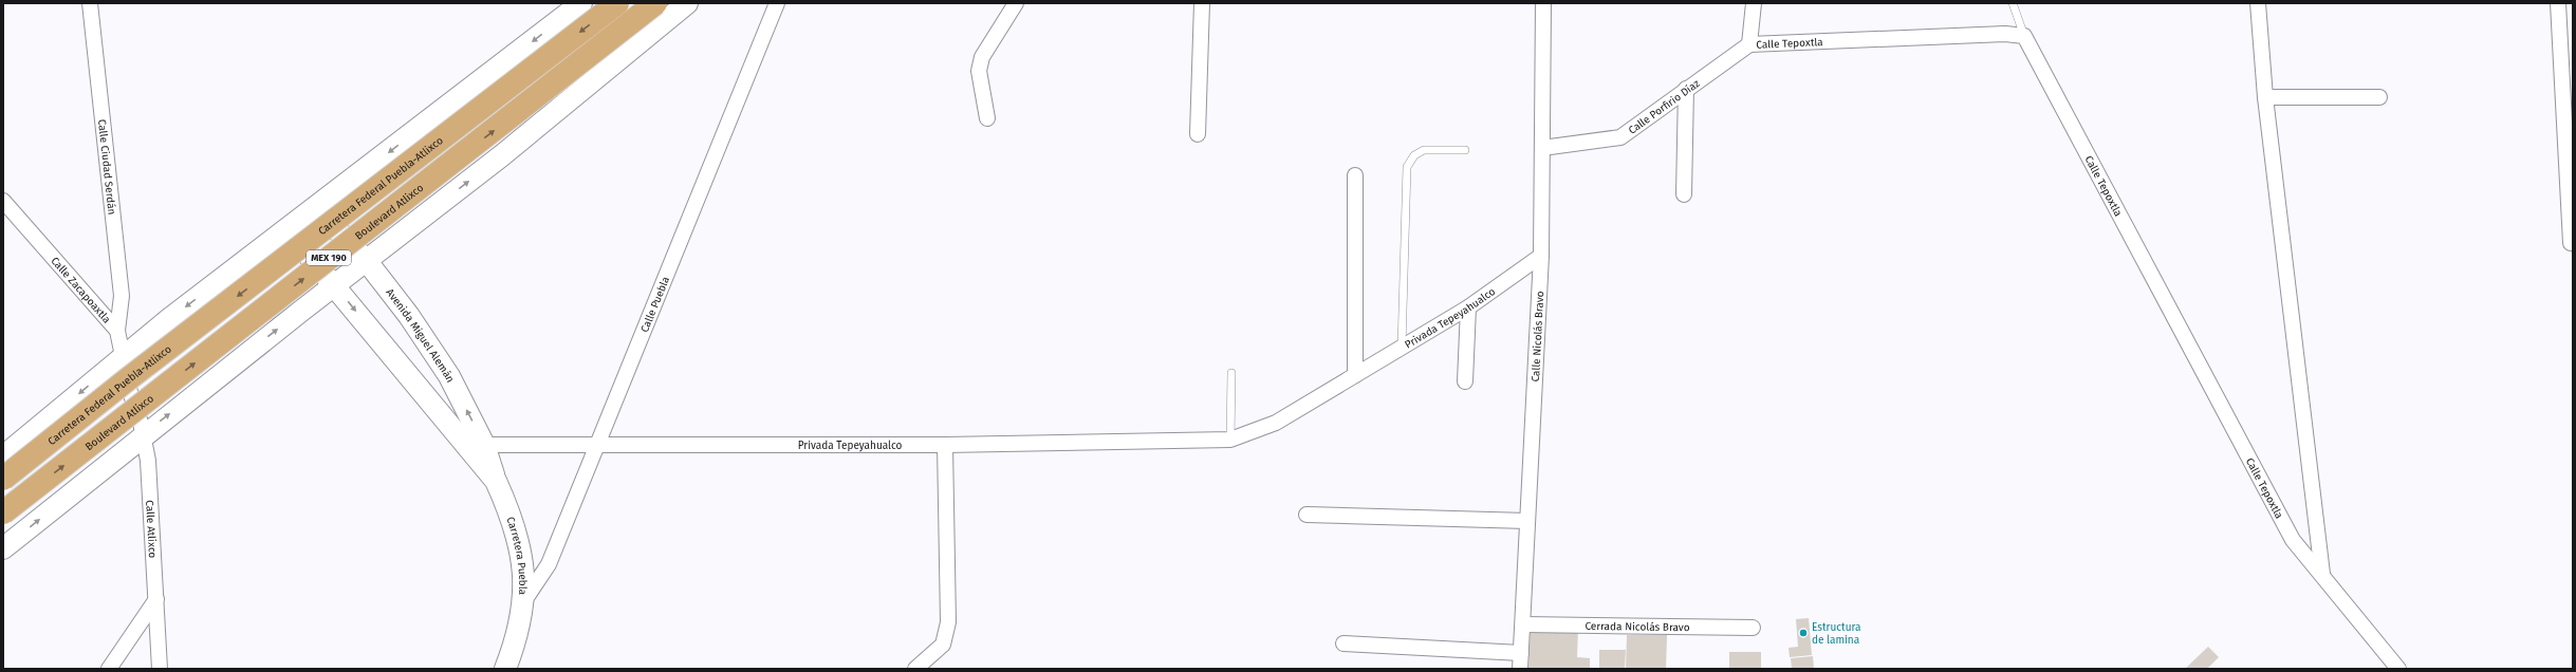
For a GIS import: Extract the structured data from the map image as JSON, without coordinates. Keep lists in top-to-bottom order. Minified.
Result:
{"streets":{"main road":["Carretera Federal Puebla-Atlixco","Boulevard Atlixco","MEX 190","Avenida Miguel Alemán","Carretera Puebla"],"street":["Calle Tepoxtla","Calle Porfirio Díaz","Calle Ciudad Serdán","Calle Zacapoaxtla","Calle Puebla","Privada Tepeyahualco","Calle Nicolás Bravo","Calle Atlixco","Cerrada Nicolás Bravo"]},"crossings":[["Calle Tepoxtla","Calle Porfirio Díaz"],["Calle Porfirio Díaz","Calle Nicolás Bravo"],["Calle Ciudad Serdán","Calle Zacapoaxtla"],["Calle Zacapoaxtla","Calle Atlixco"],["Calle Puebla","Privada Tepeyahualco"],["Calle Puebla","Carretera Puebla"],["Privada Tepeyahualco","Avenida Miguel Alemán"],["Privada Tepeyahualco","Calle Nicolás Bravo"],["Avenida Miguel Alemán","Carretera Puebla"],["Calle Nicolás Bravo","Cerrada Nicolás Bravo"]],"places":["Estructura de lamina"]}
